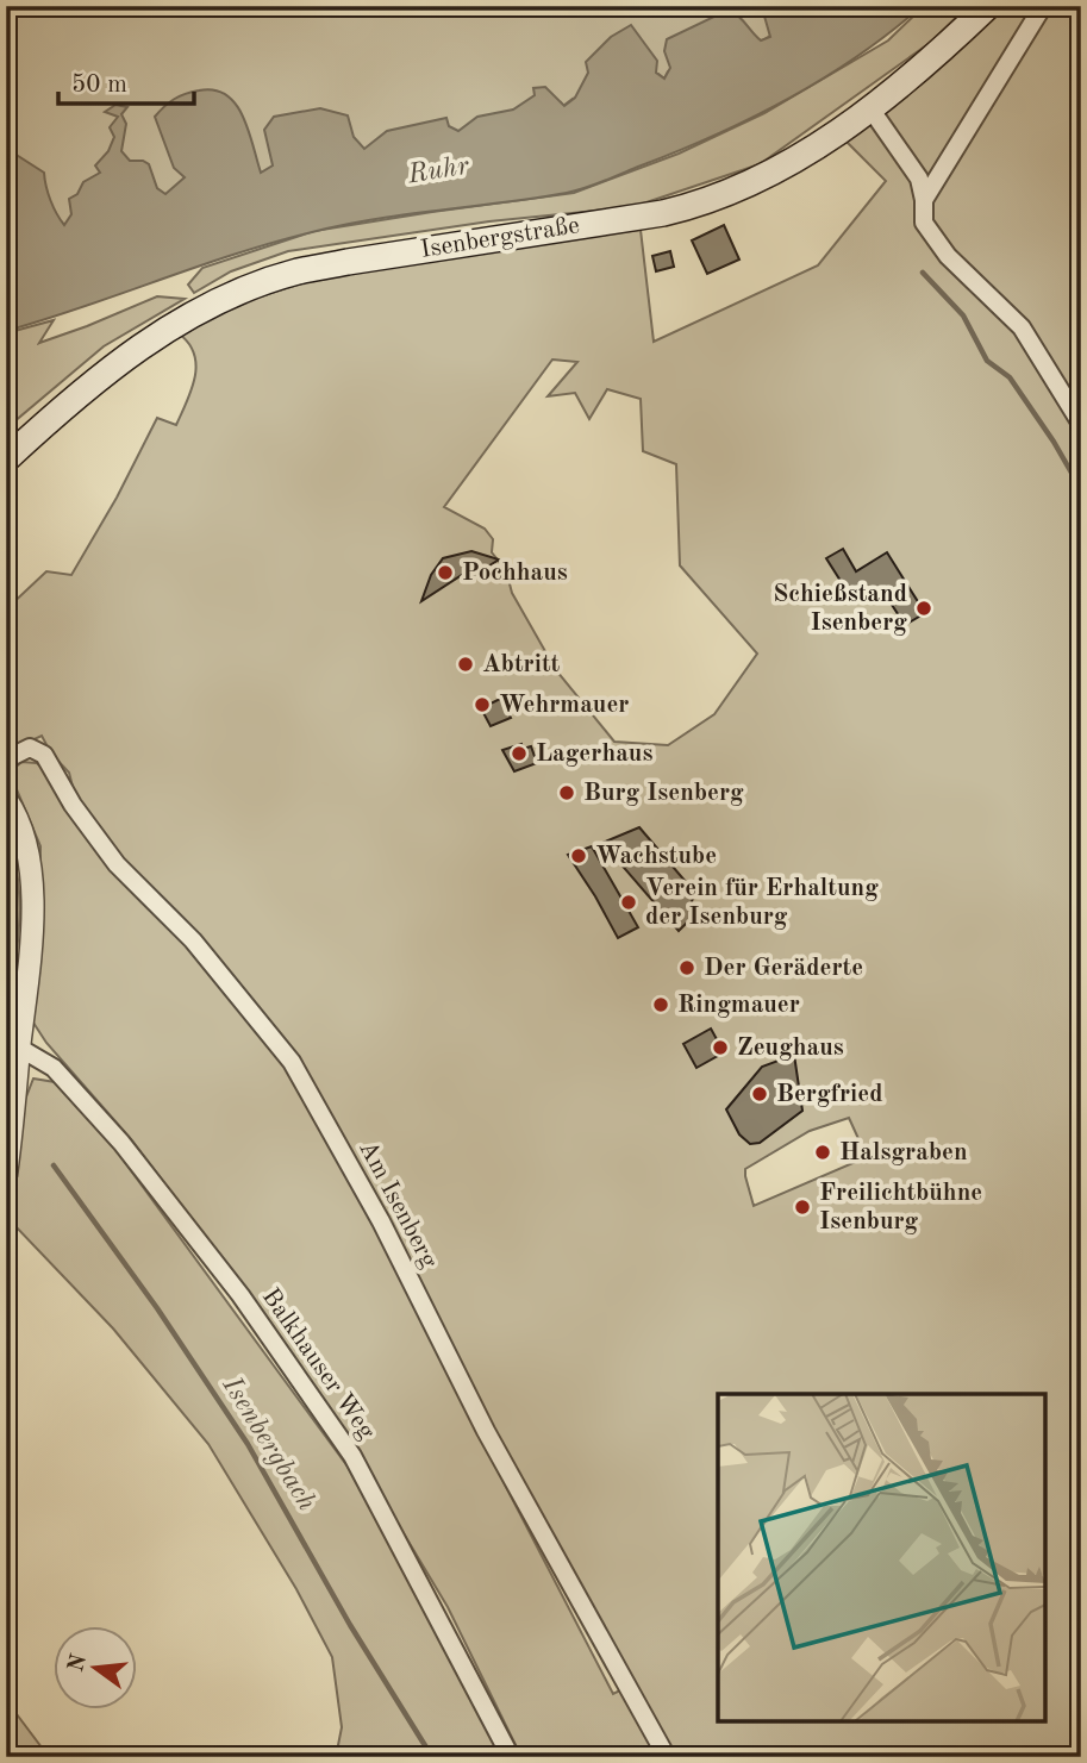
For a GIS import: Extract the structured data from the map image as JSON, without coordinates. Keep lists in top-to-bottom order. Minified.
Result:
{"streets":{"main road":["Isenbergstraße"],"street":["Am Isenberg","Balkhauser Weg"]},"water":["Ruhr","Isenbergbach"],"places":["Pochhaus","Schießstand Isenberg","Abtritt","Wehrmauer","Lagerhaus","Burg Isenberg","Wachstube","Verein für Erhaltung der Isenburg","Der Geräderte","Ringmauer","Zeughaus","Bergfried","Halsgraben","Freilichtbühne Isenburg"],"scale_bar":"50 m","north":"left"}
